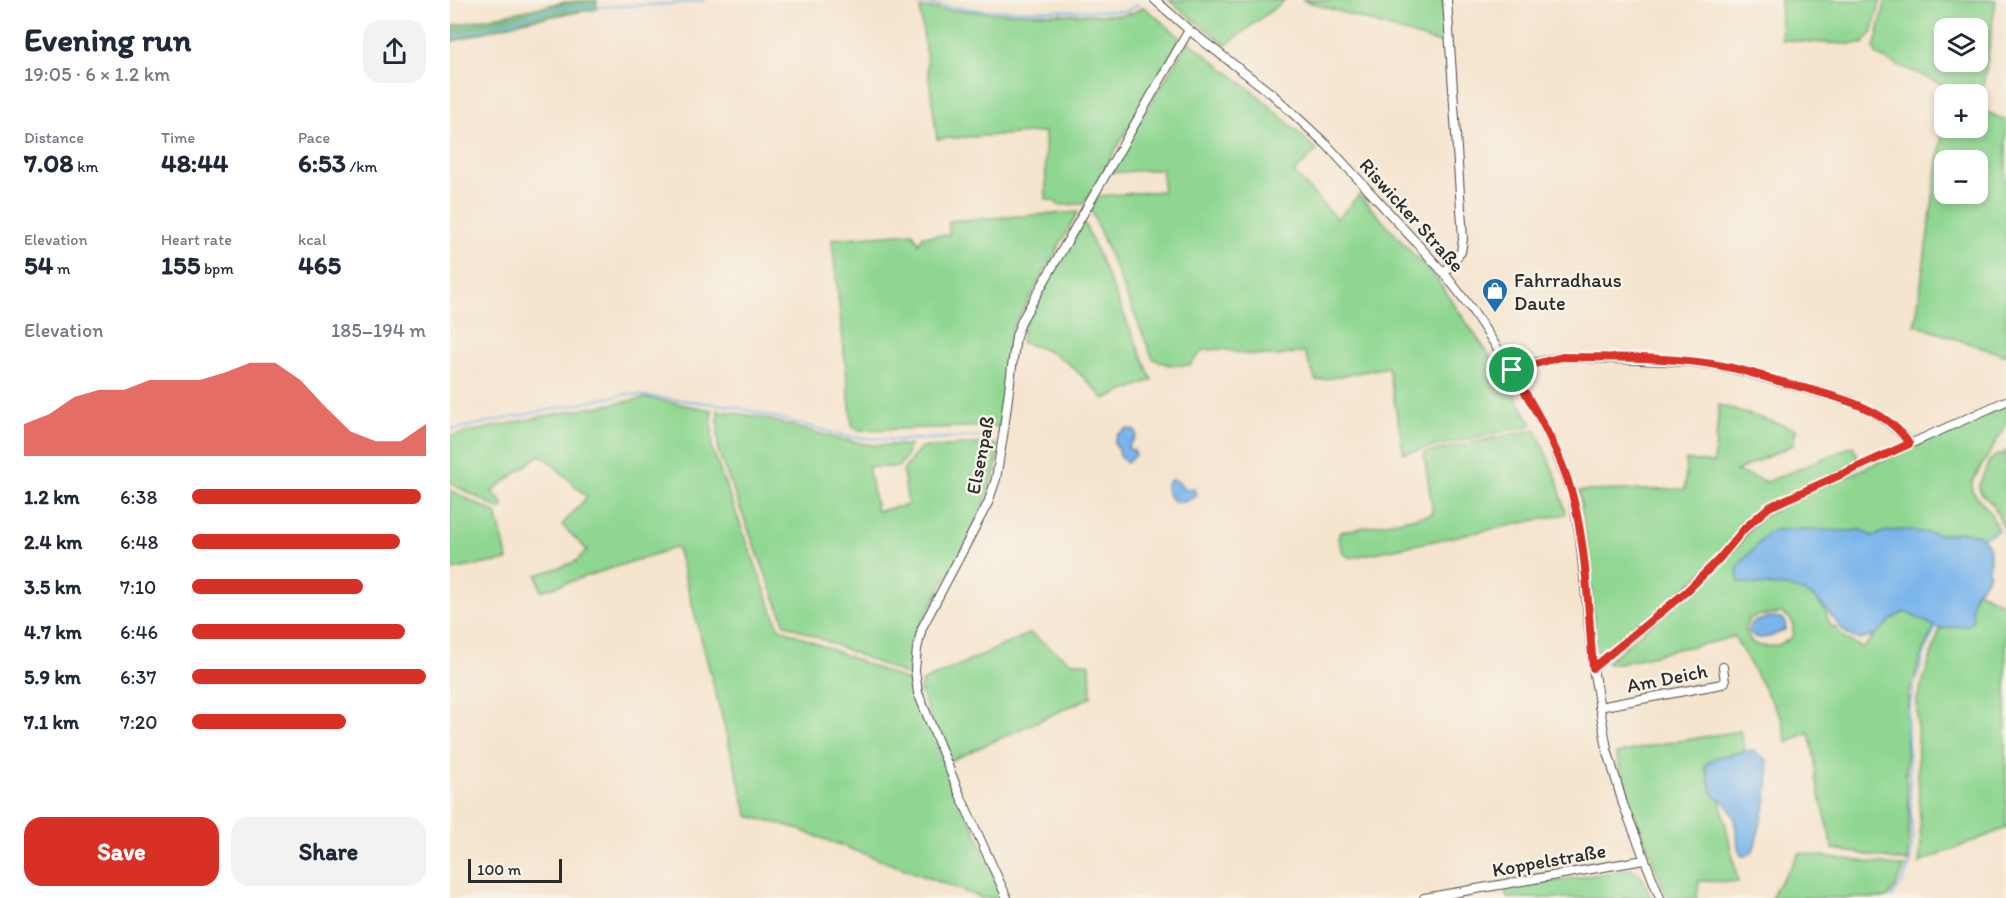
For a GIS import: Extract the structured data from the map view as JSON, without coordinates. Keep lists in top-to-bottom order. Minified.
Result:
{"streets":{"street":["Riswicker Straße","Elsenpaß","Am Deich","Koppelstraße"]},"crossings":[["Riswicker Straße","Elsenpaß"],["Riswicker Straße","Am Deich"],["Riswicker Straße","Koppelstraße"]],"places":{"shop":["Fahrradhaus Daute"]},"scale_bar":"100 m","page":{"heading":["Evening run","19:05 · 6 × 1.2 km"],"map_buttons":["+","−"],"stats":[["Distance","7.08 km"],["Time","48:44"],["Pace","6:53 /km"],["Elevation","54 m"],["Heart rate","155 bpm"],["kcal","465"]],"chart":["Elevation","185–194 m"],"list":[{"name":"1.2 km","note":"6:38"},{"name":"2.4 km","note":"6:48"},{"name":"3.5 km","note":"7:10"},{"name":"4.7 km","note":"6:46"},{"name":"5.9 km","note":"6:37"},{"name":"7.1 km","note":"7:20"}],"buttons":["Save","Share"],"scale":"100 m"}}
